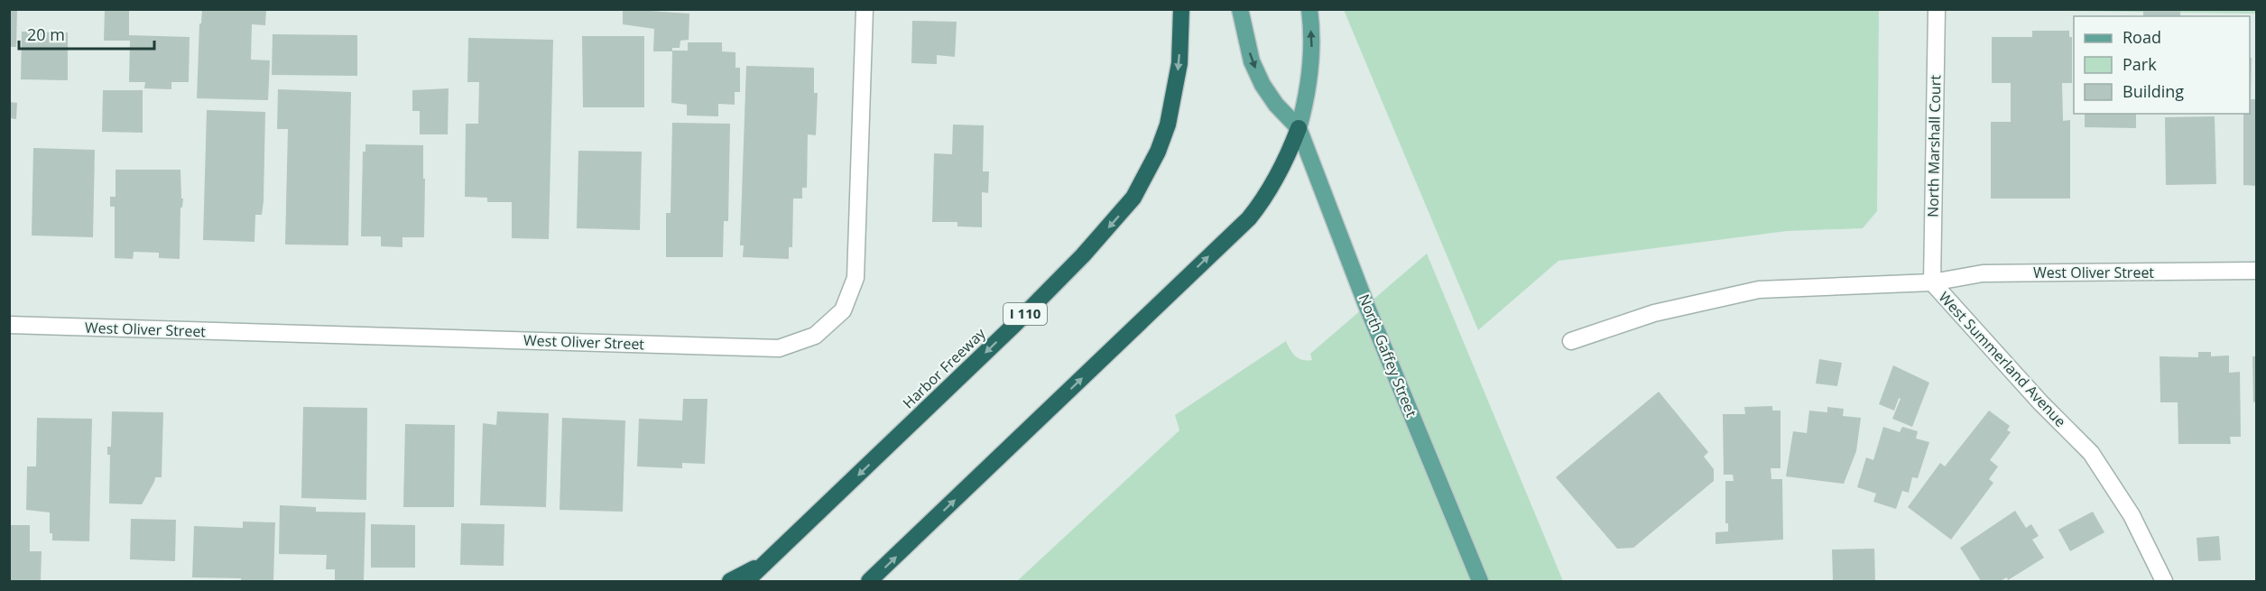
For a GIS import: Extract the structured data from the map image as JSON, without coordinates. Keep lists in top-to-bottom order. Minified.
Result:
{"streets":{"highway":["I 110","Harbor Freeway"],"main road":["North Gaffey Street"],"street":["North Marshall Court","West Oliver Street","West Summerland Avenue"]},"crossings":[["North Marshall Court","West Oliver Street"],["North Marshall Court","West Summerland Avenue"],["West Oliver Street","West Summerland Avenue"]],"legend":["Road","Park","Building"],"scale_bar":"20 m"}
